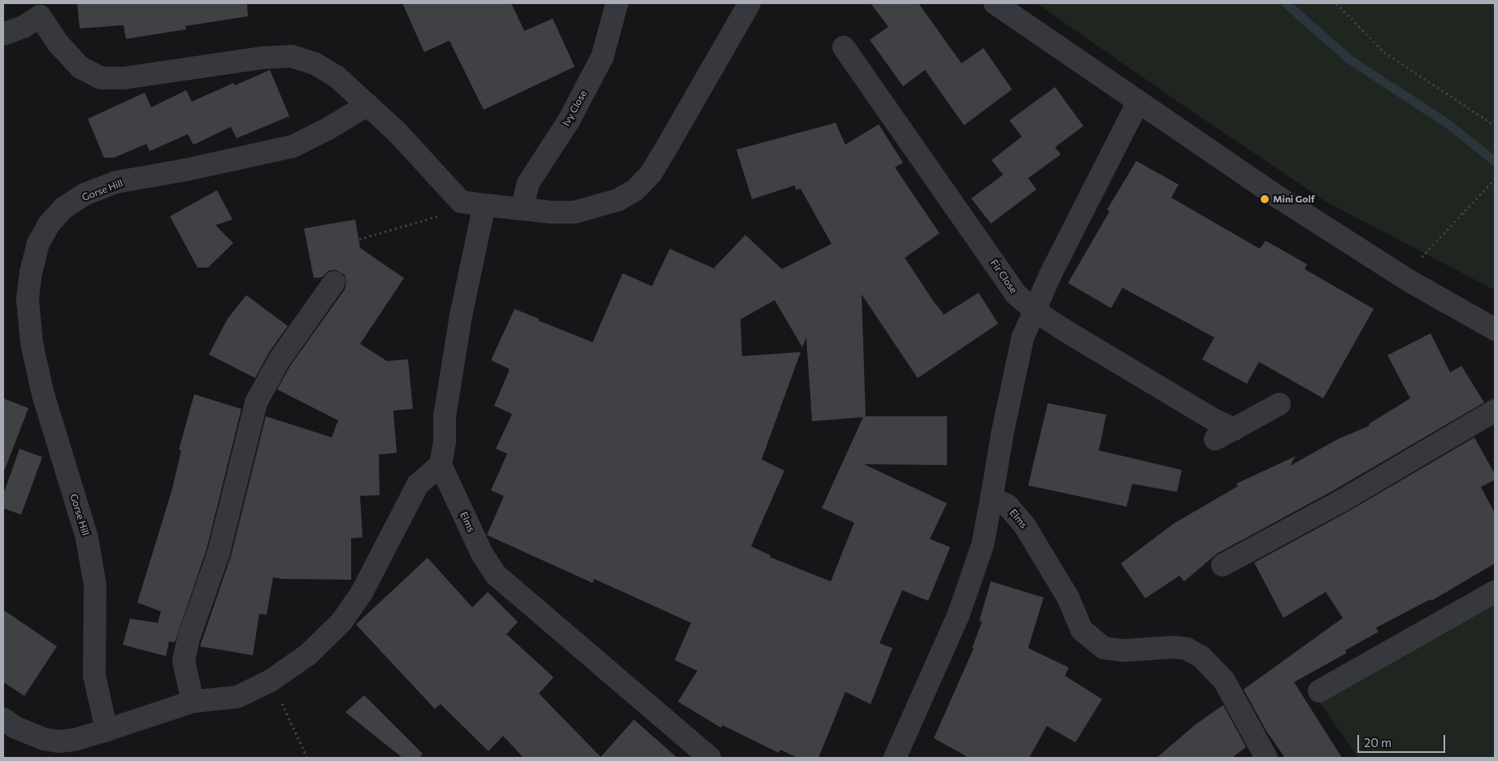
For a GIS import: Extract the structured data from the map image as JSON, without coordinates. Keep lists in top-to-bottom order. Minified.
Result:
{"streets":{"lane":["Ivy Close","Gorse Hill","Fir Close","Elms"]},"places":["Mini Golf"],"scale_bar":"20 m"}
